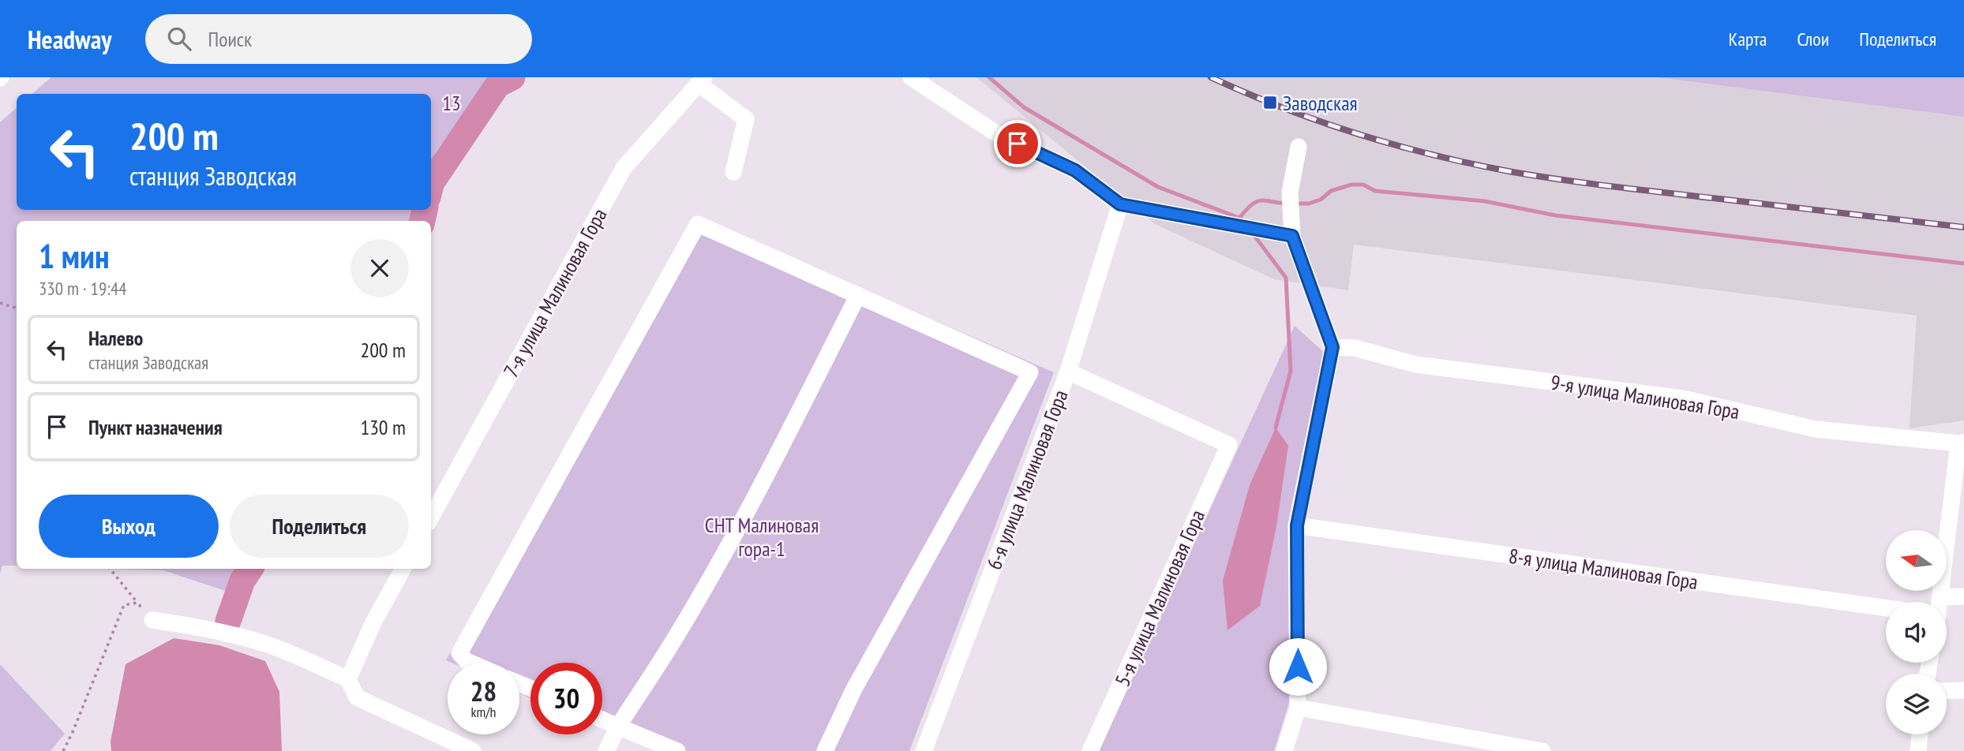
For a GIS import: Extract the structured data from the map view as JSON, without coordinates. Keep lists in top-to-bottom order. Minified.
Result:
{"streets":{"street":["7-я улица Малиновая Гора","9-я улица Малиновая Гора","6-я улица Малиновая Гора","8-я улица Малиновая Гора","5-я улица Малиновая Гора"]},"crossings":[["6-я улица Малиновая Гора","5-я улица Малиновая Гора"]],"parks":["13","СНТ Малиновая гора-1"],"places":{"transit":["Заводская"]},"north":"left","page":{"header":"Headway","search":"Поиск","nav":["Карта","Слои","Поделиться"],"turn":["200 m","станция Заводская"],"heading":["1 мин","330 m · 19:44"],"list":[{"name":"Налево","note":"станция Заводская","value":"200 m"},{"name":"Пункт назначения","value":"130 m"}],"buttons":["Выход","Поделиться"],"speed":"28 km/h","limit":"30"}}
